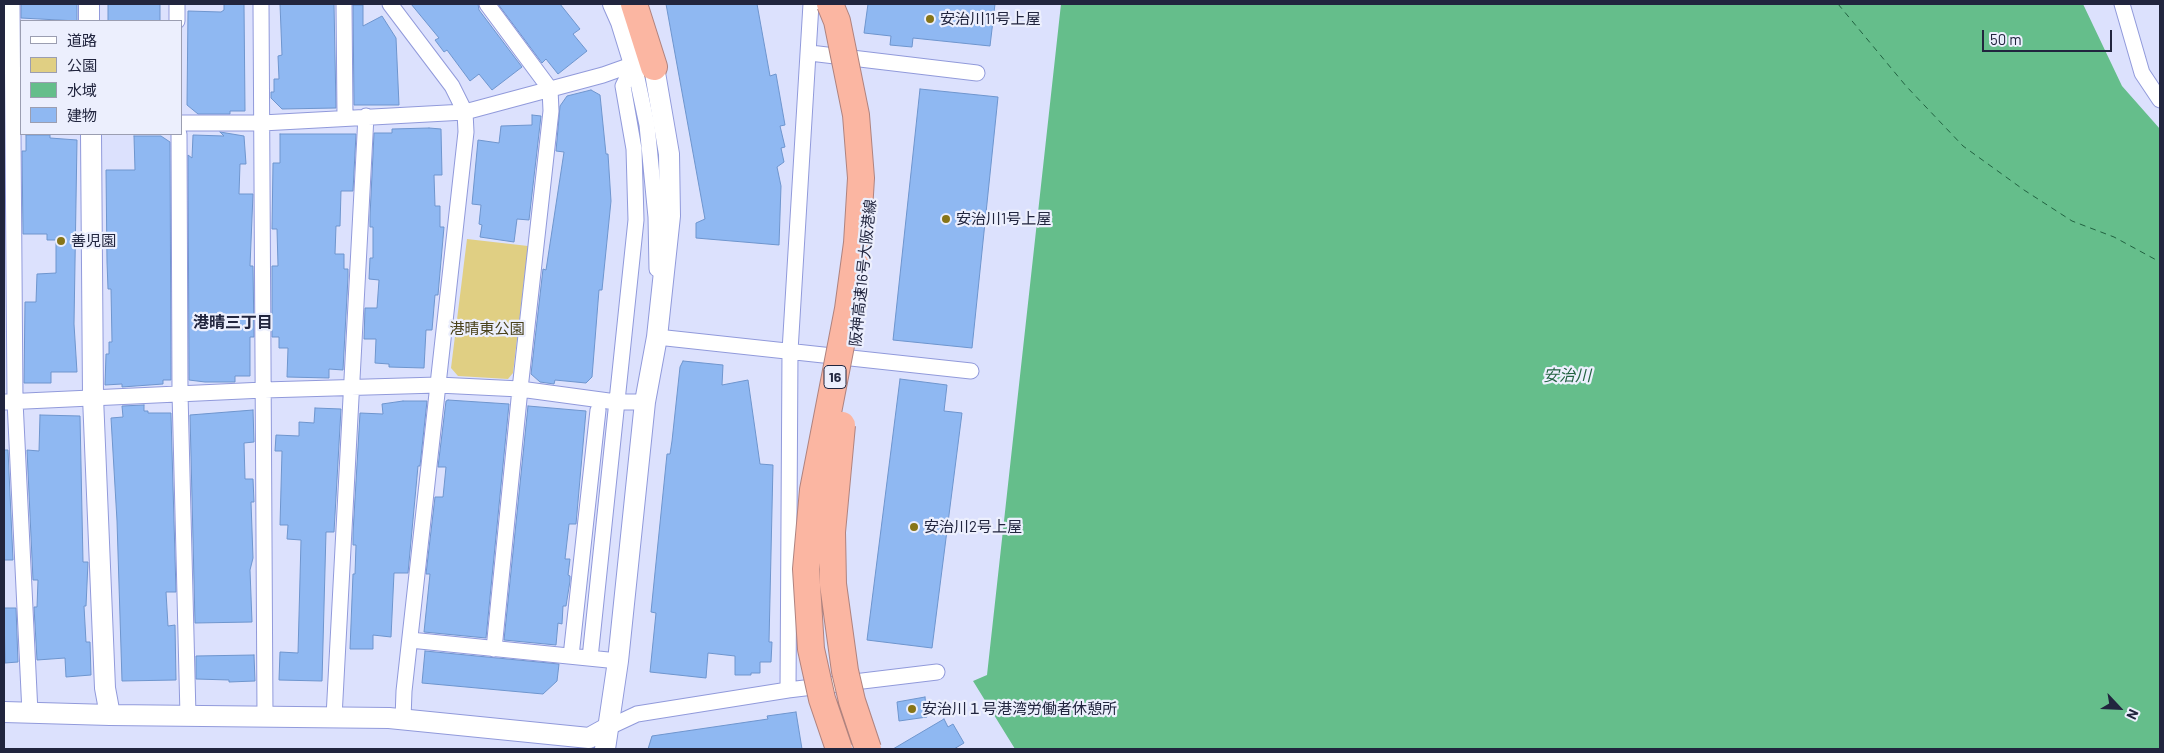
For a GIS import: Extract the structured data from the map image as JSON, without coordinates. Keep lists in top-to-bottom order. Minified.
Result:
{"streets":{"highway":["阪神高速16号大阪港線","16"]},"districts":["港晴三丁目"],"water":["安治川"],"parks":["港晴東公園"],"places":["安治川11号上屋","安治川1号上屋","善児園","安治川2号上屋","安治川１号港湾労働者休憩所"],"legend":["道路","公園","水域","建物"],"scale_bar":"50 m","north":"bottom right"}
